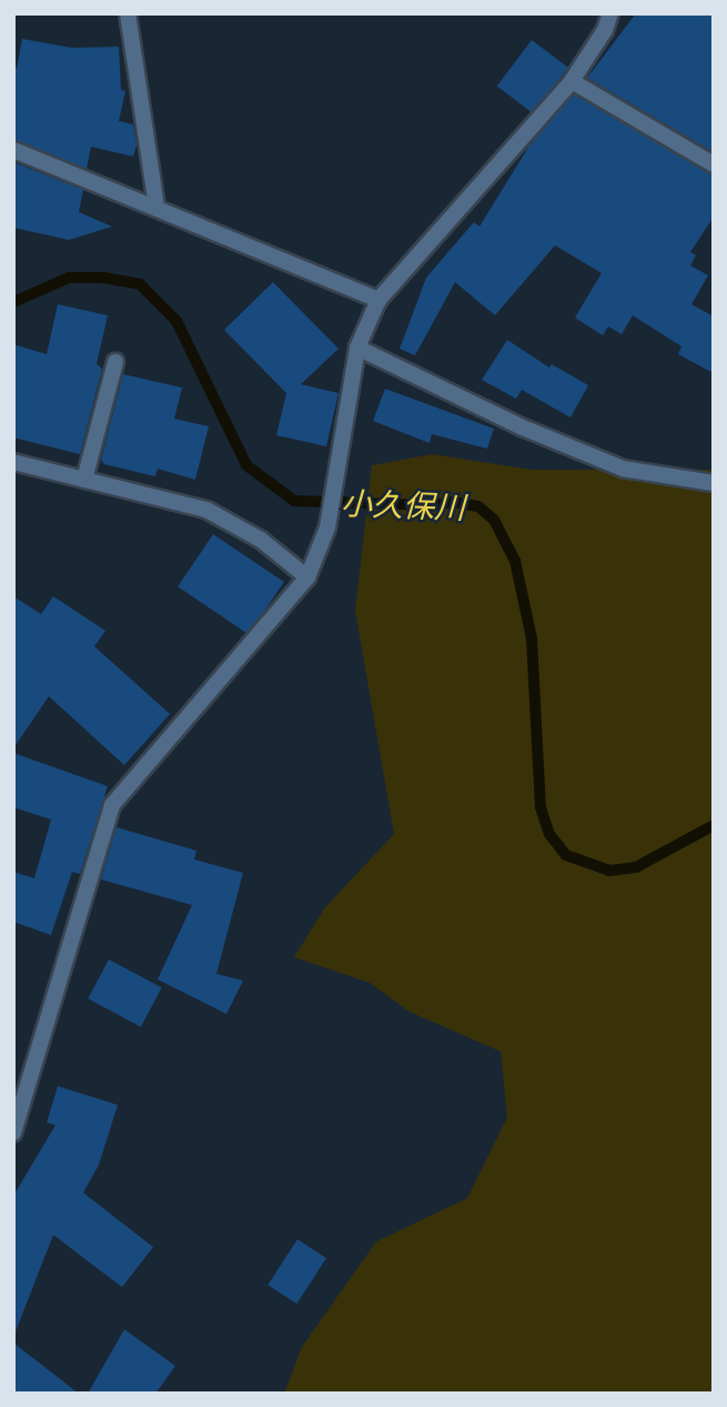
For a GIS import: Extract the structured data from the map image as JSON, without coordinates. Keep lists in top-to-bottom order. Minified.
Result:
{"water":["小久保川"]}
